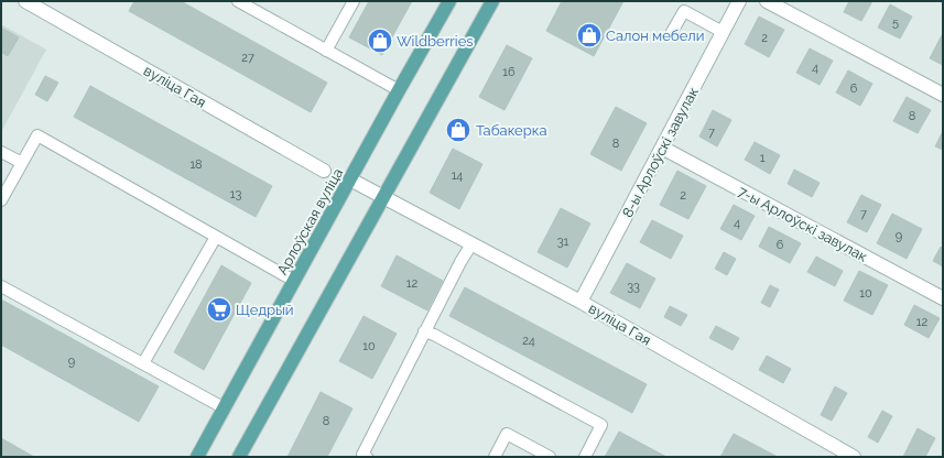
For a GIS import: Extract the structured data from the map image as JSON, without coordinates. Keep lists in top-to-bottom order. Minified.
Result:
{"streets":{"main road":["Арлоўская вуліца"],"street":["вуліца Гая","8-ы Арлоўскі завулак","7-ы Арлоўскі завулак"]},"crossings":[["вуліца Гая","8-ы Арлоўскі завулак"],["вуліца Гая","Арлоўская вуліца"],["8-ы Арлоўскі завулак","7-ы Арлоўскі завулак"]],"places":{"shop":["Салон мебели","Wildberries","Табакерка"],"supermarket":["Щедрый"]},"house_numbers":["5","2","27","4","16","6","8","7","8","1","18","14","13","2","7","4","9","31","6","12","33","10","12","24","10","9","8"]}
